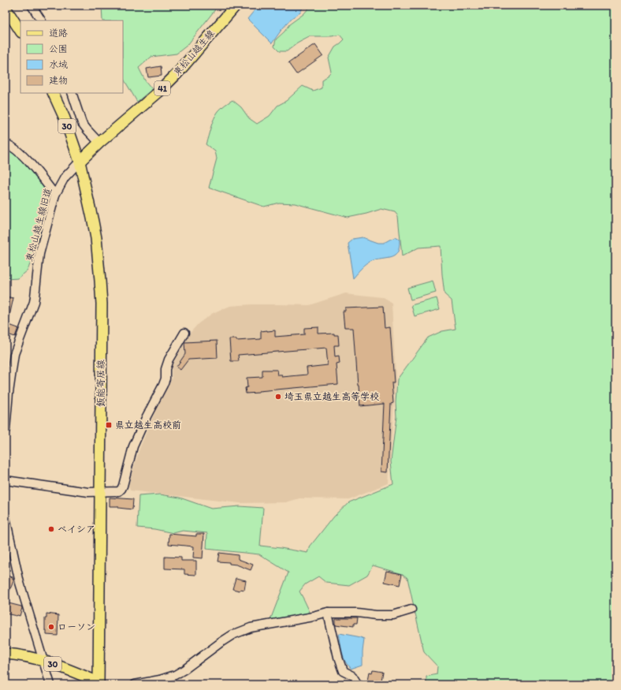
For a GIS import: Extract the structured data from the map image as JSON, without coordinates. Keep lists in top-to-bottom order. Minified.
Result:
{"streets":{"main road":["東松山越生線","41","30","飯能寄居線"],"street":["東松山越生線旧道"]},"crossings":[["東松山越生線","東松山越生線旧道"],["東松山越生線","飯能寄居線"],["東松山越生線旧道","飯能寄居線"]],"places":{"other":["埼玉県立越生高等学校","ベイシア","ローソン"],"transit":["県立越生高校前"]},"legend":["道路","公園","水域","建物"]}
